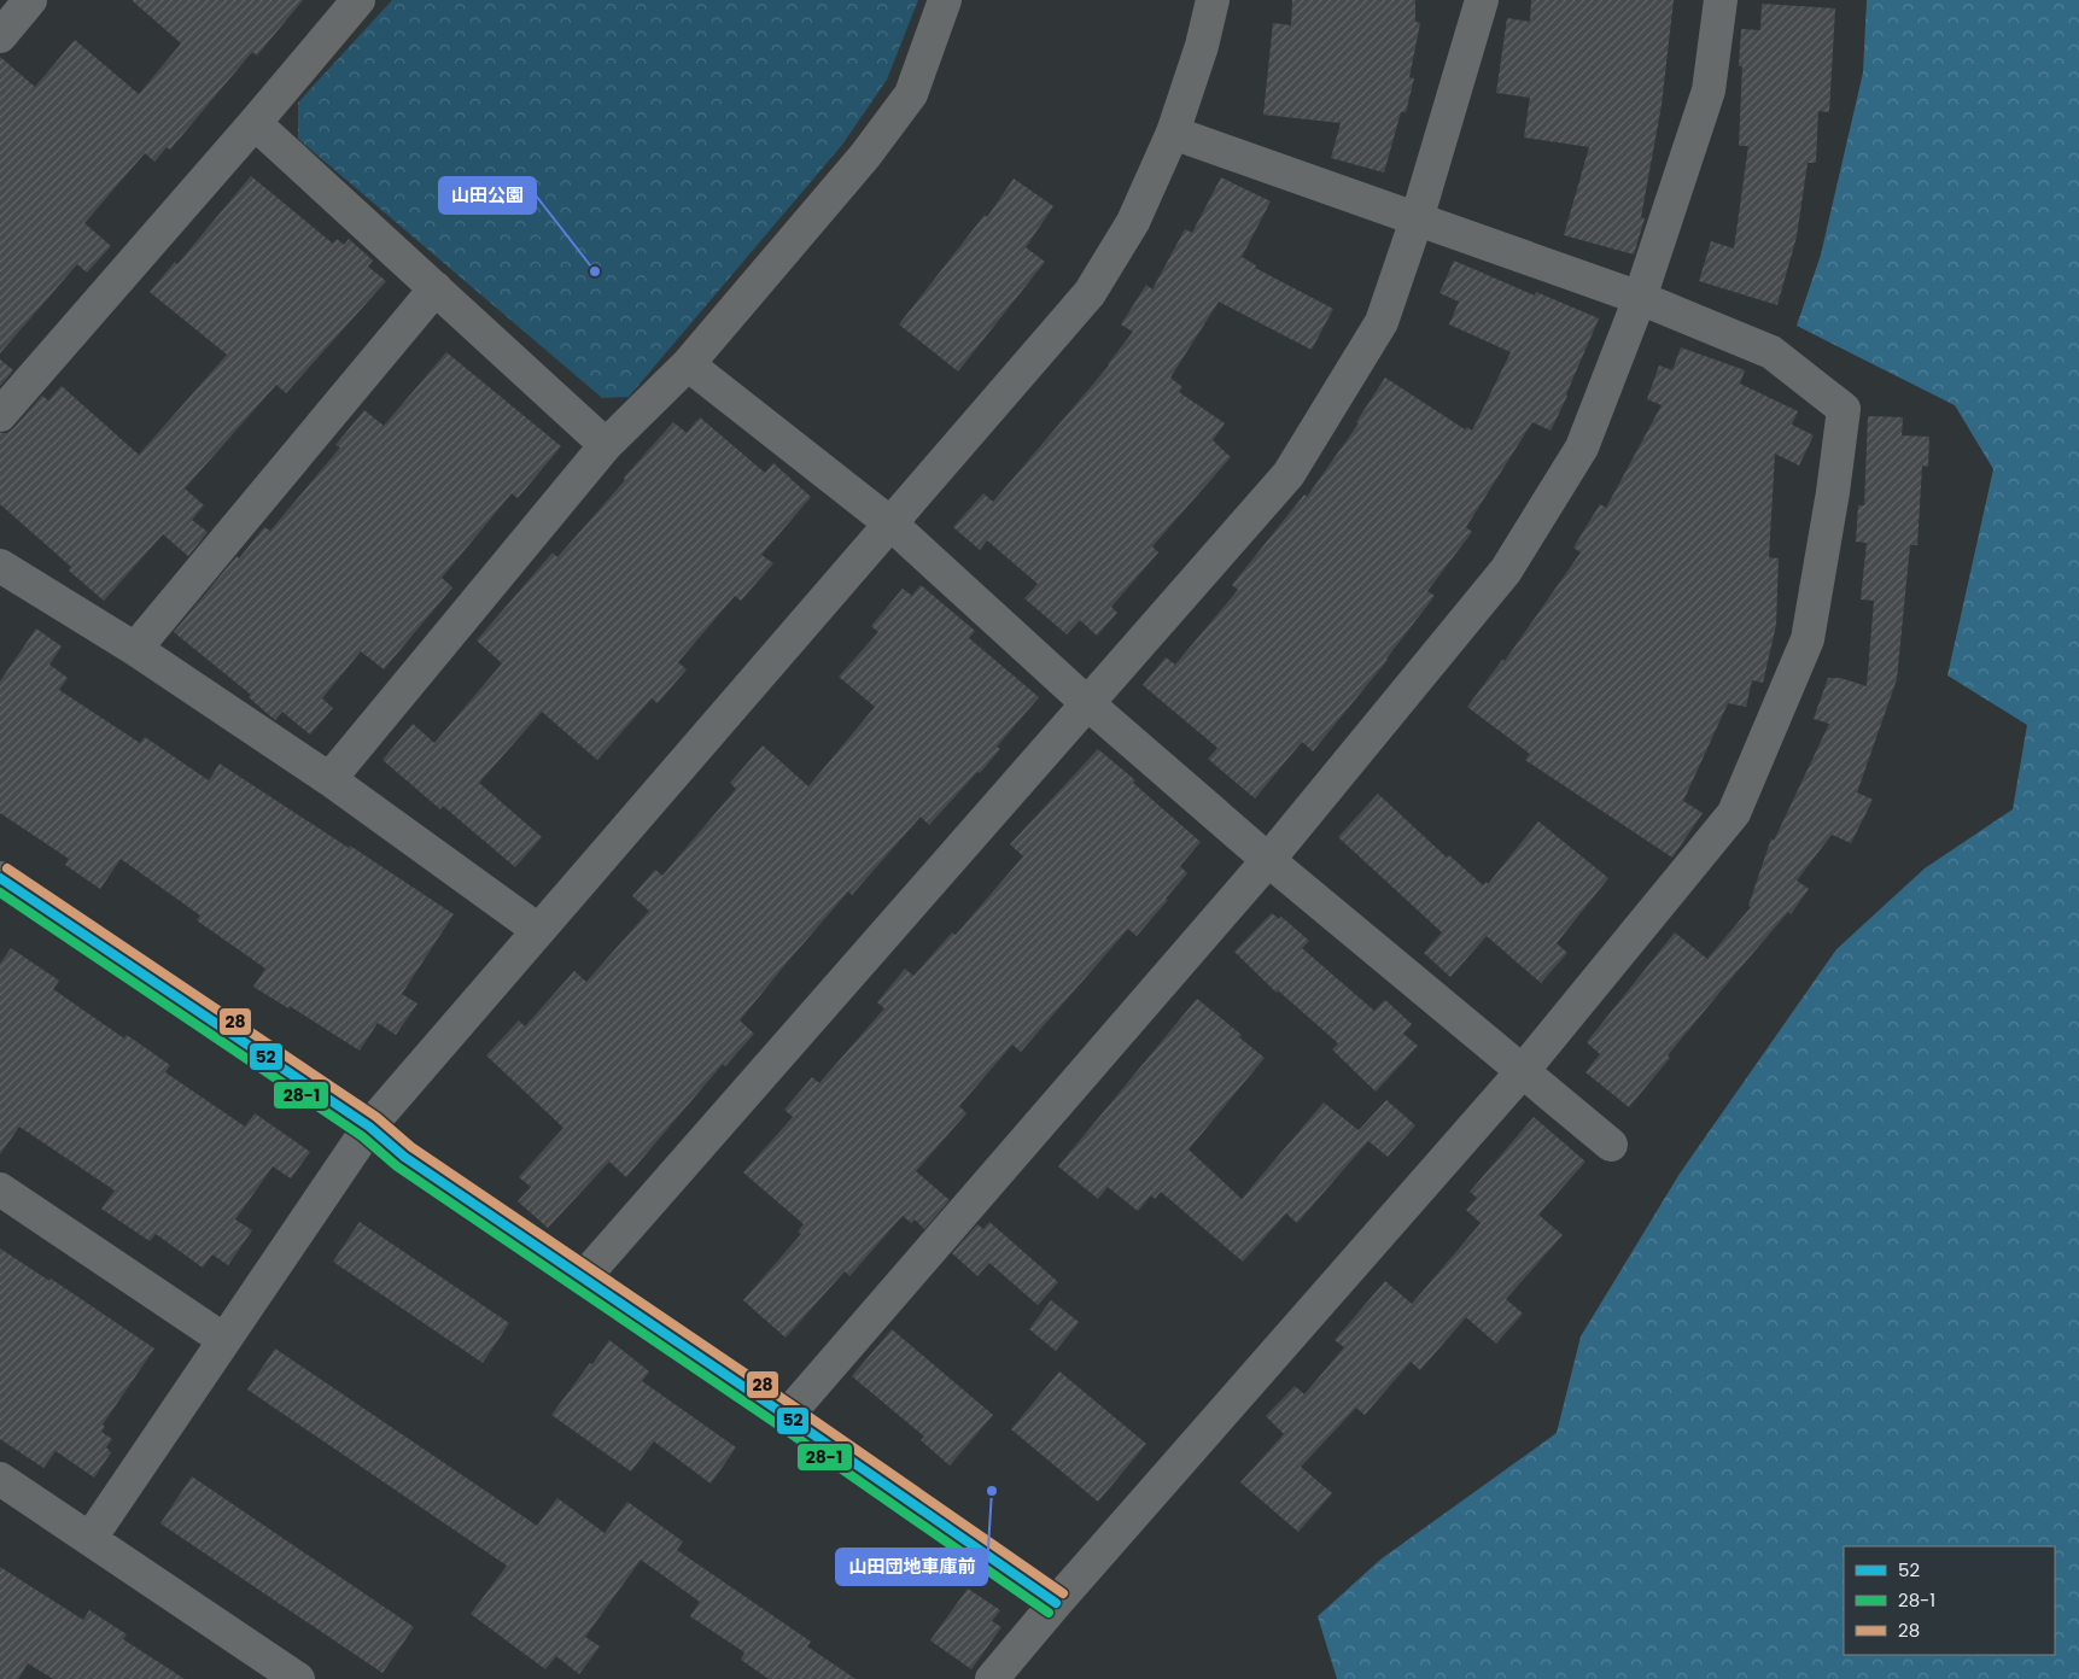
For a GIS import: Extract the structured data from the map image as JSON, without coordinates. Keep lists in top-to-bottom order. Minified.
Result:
{"places":["山田公園","山田団地車庫前"],"lines":["transit line 28","transit line 52","transit line 28-1"],"legend":["52","28-1","28"]}
